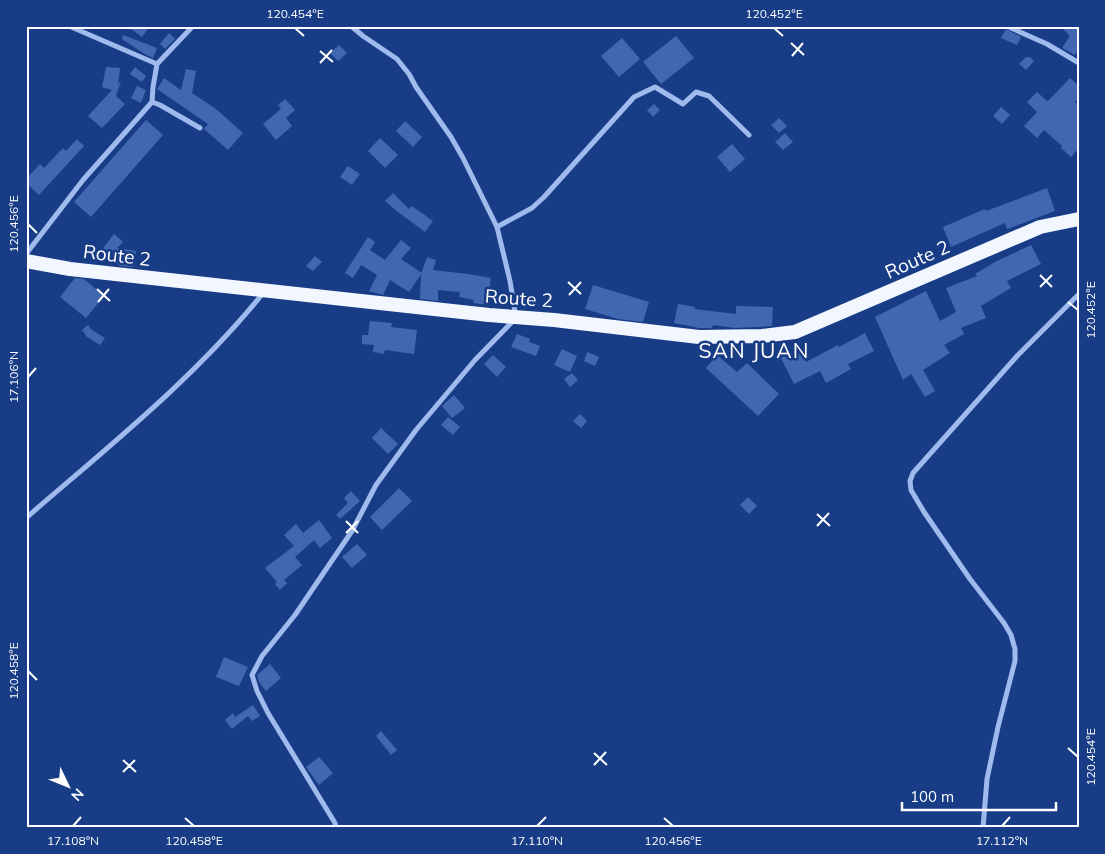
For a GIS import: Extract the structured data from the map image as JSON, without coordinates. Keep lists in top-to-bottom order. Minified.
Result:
{"streets":{"highway":["Route 2"]},"districts":["SAN JUAN"],"scale_bar":"100 m","north":"bottom right","coordinates":["120.454°E","120.452°E","120.456°E","17.106°N","120.458°E","17.108°N","17.110°N","17.112°N"]}
